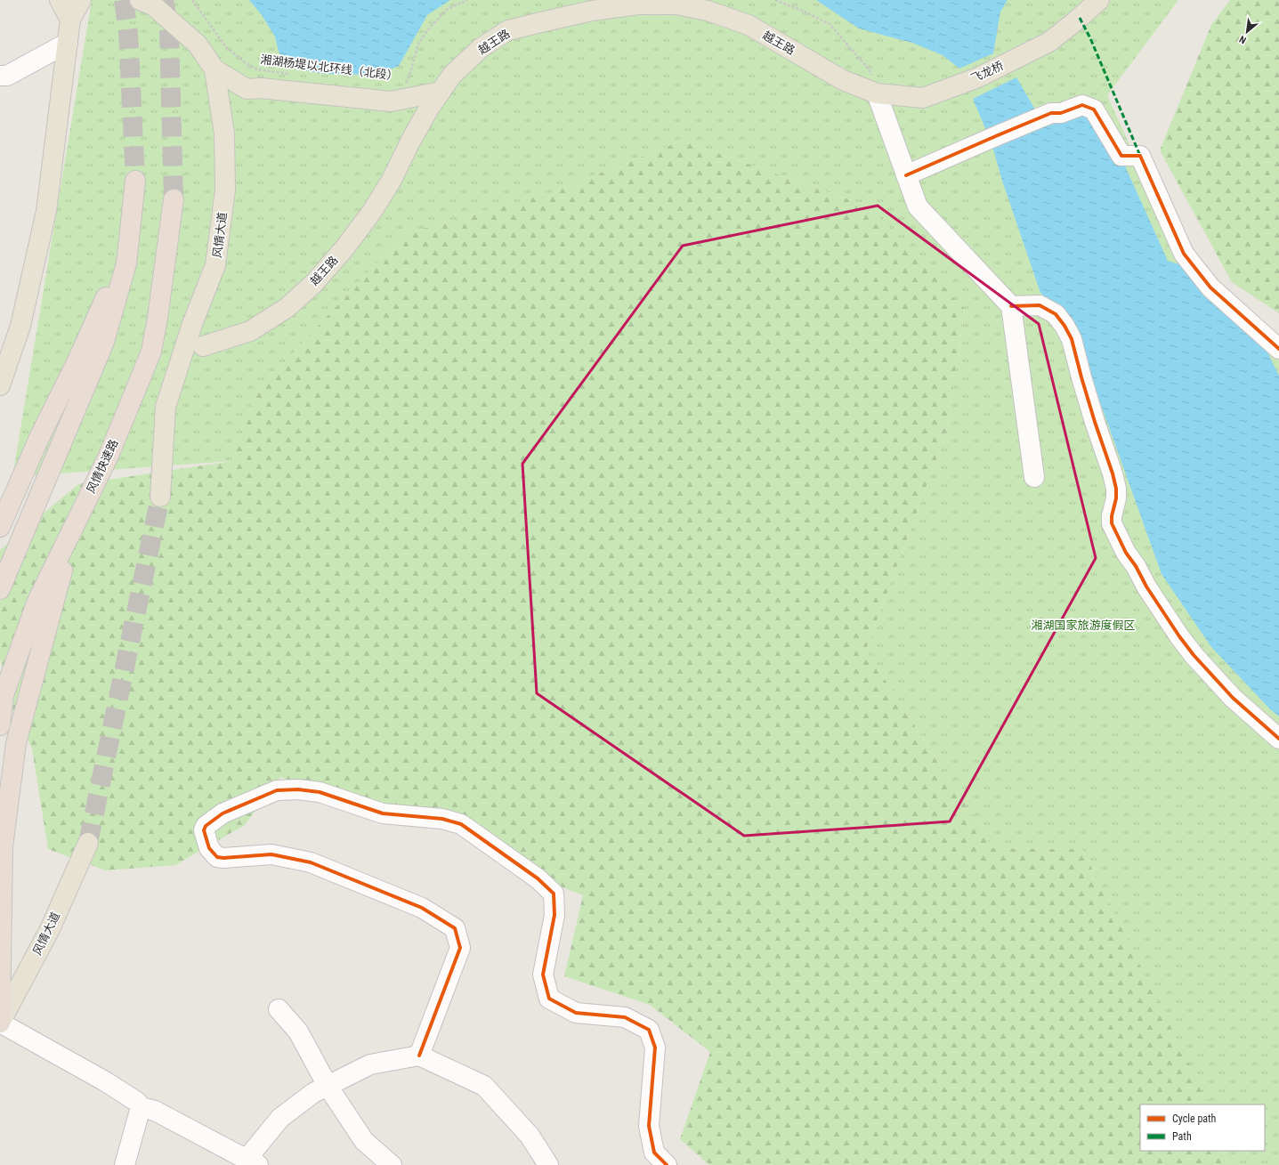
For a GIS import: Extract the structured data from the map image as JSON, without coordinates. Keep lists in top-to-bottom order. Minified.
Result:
{"streets":{"highway":["风情快速路"],"main road":["越王路","飞龙桥","风情大道"],"path":["湘湖杨堤以北环线（北段）"]},"crossings":[["越王路","飞龙桥"]],"parks":["湘湖国家旅游度假区"],"legend":["Cycle path","Path"],"north":"bottom left"}
